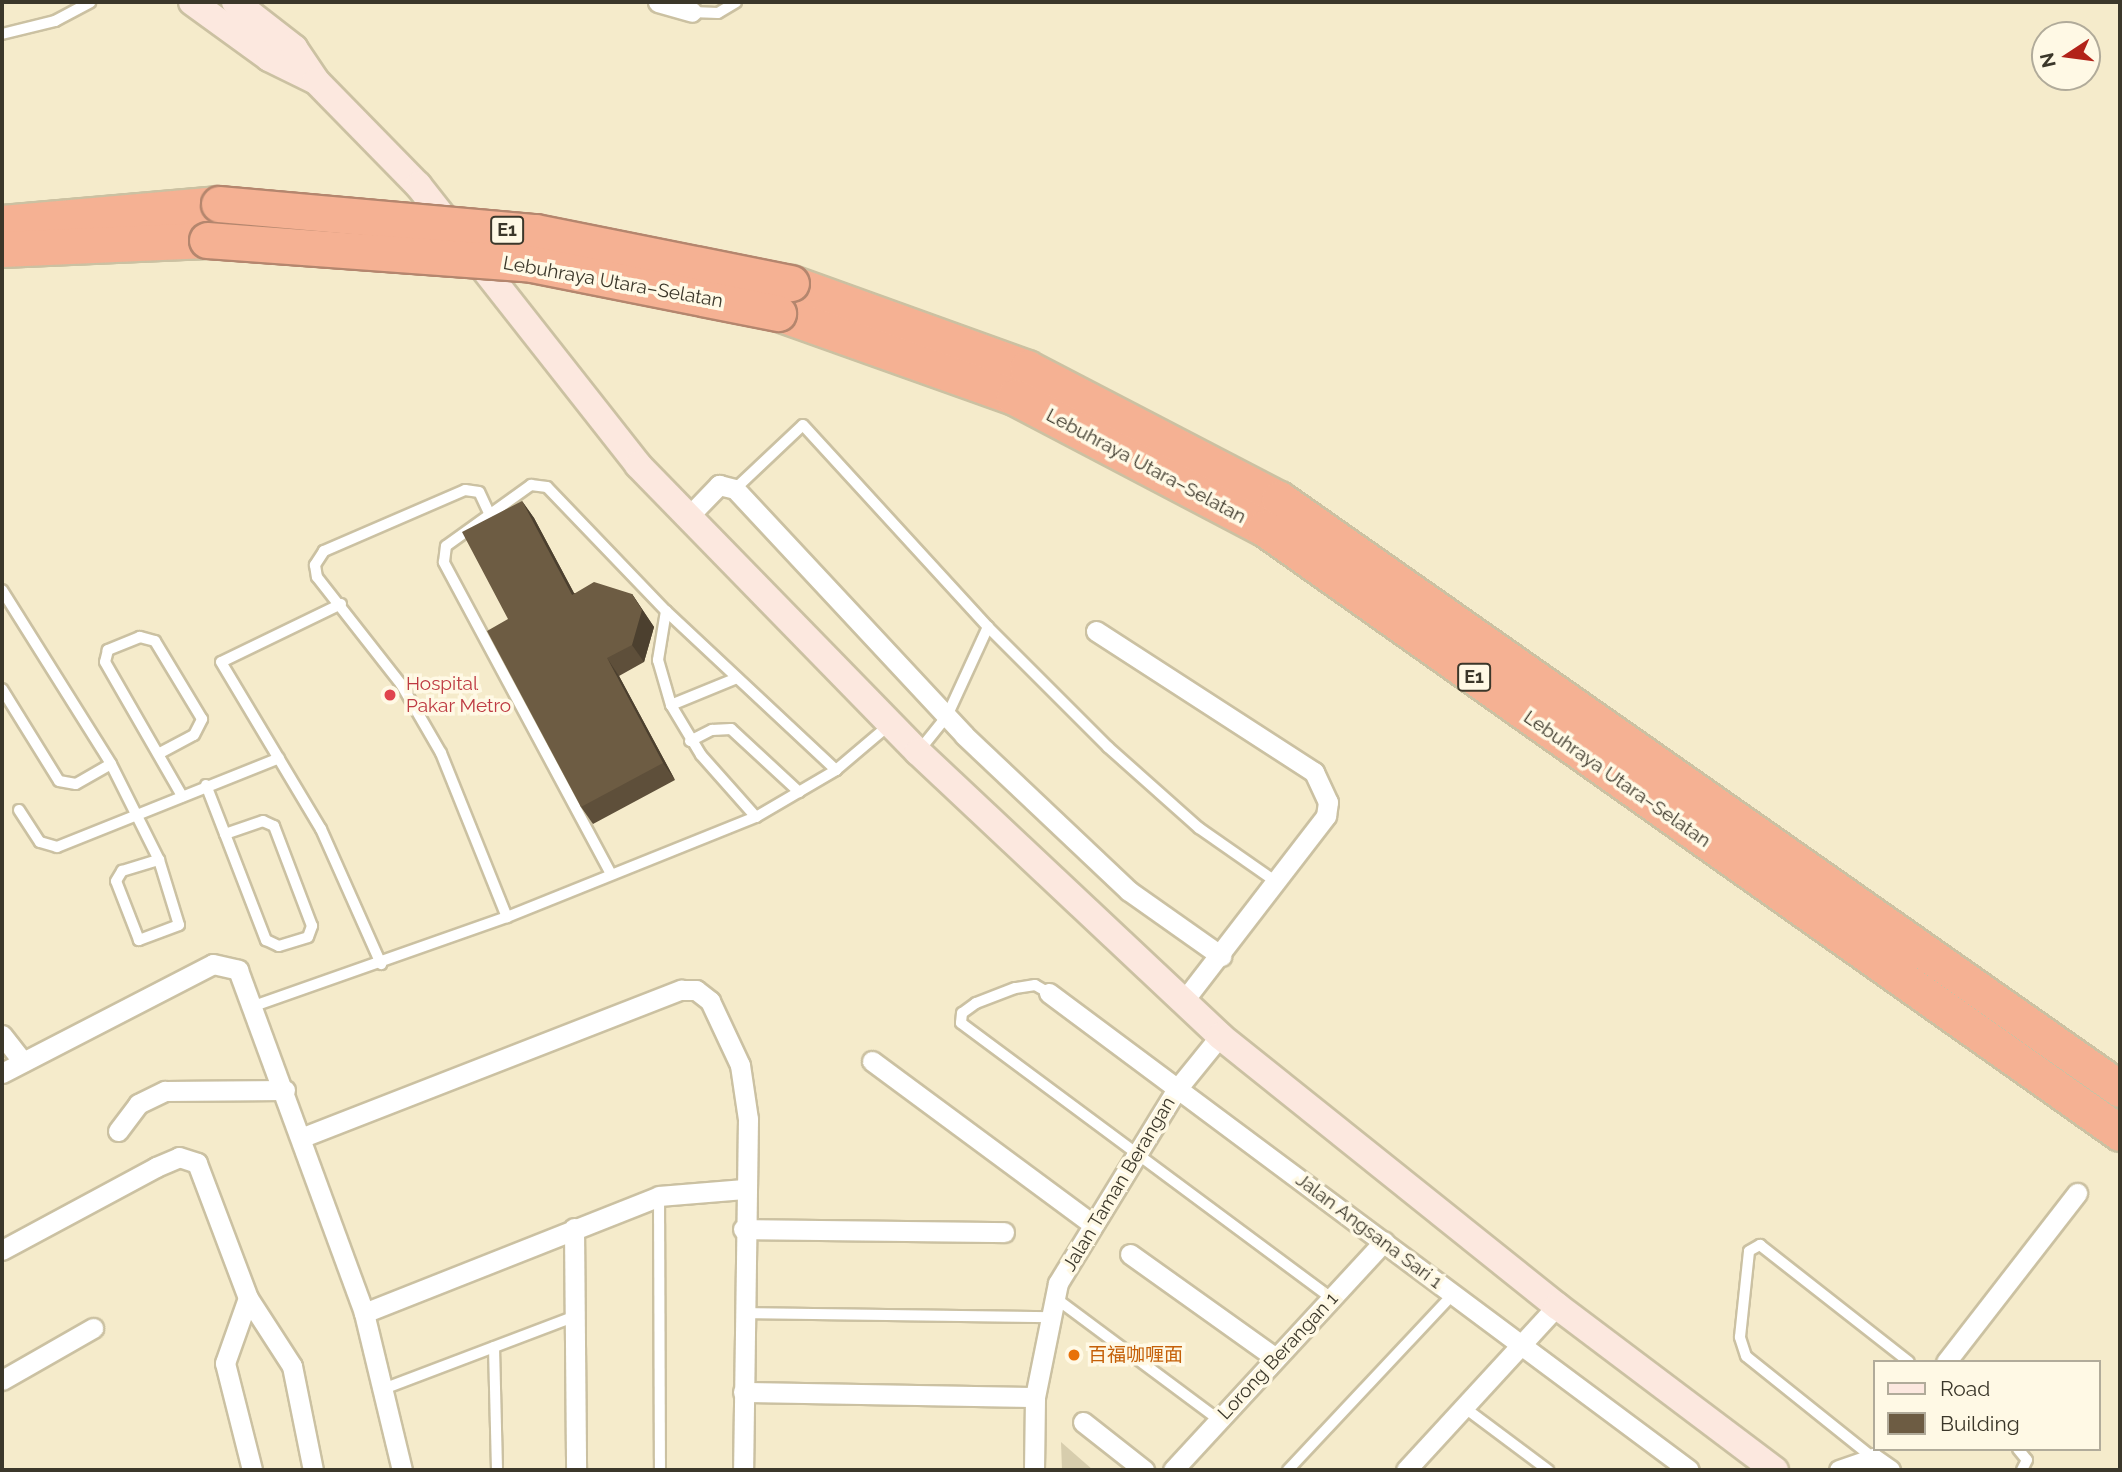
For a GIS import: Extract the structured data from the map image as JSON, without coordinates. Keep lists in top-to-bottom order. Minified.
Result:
{"streets":{"highway":["E1","Lebuhraya Utara–Selatan"],"street":["Jalan Taman Berangan","Jalan Angsana Sari 1","Lorong Berangan 1"]},"crossings":[["Jalan Taman Berangan","Jalan Angsana Sari 1"],["Jalan Angsana Sari 1","Lorong Berangan 1"]],"places":["Hospital Pakar Metro","百福咖喱面"],"legend":["Road","Building"],"north":"left"}
